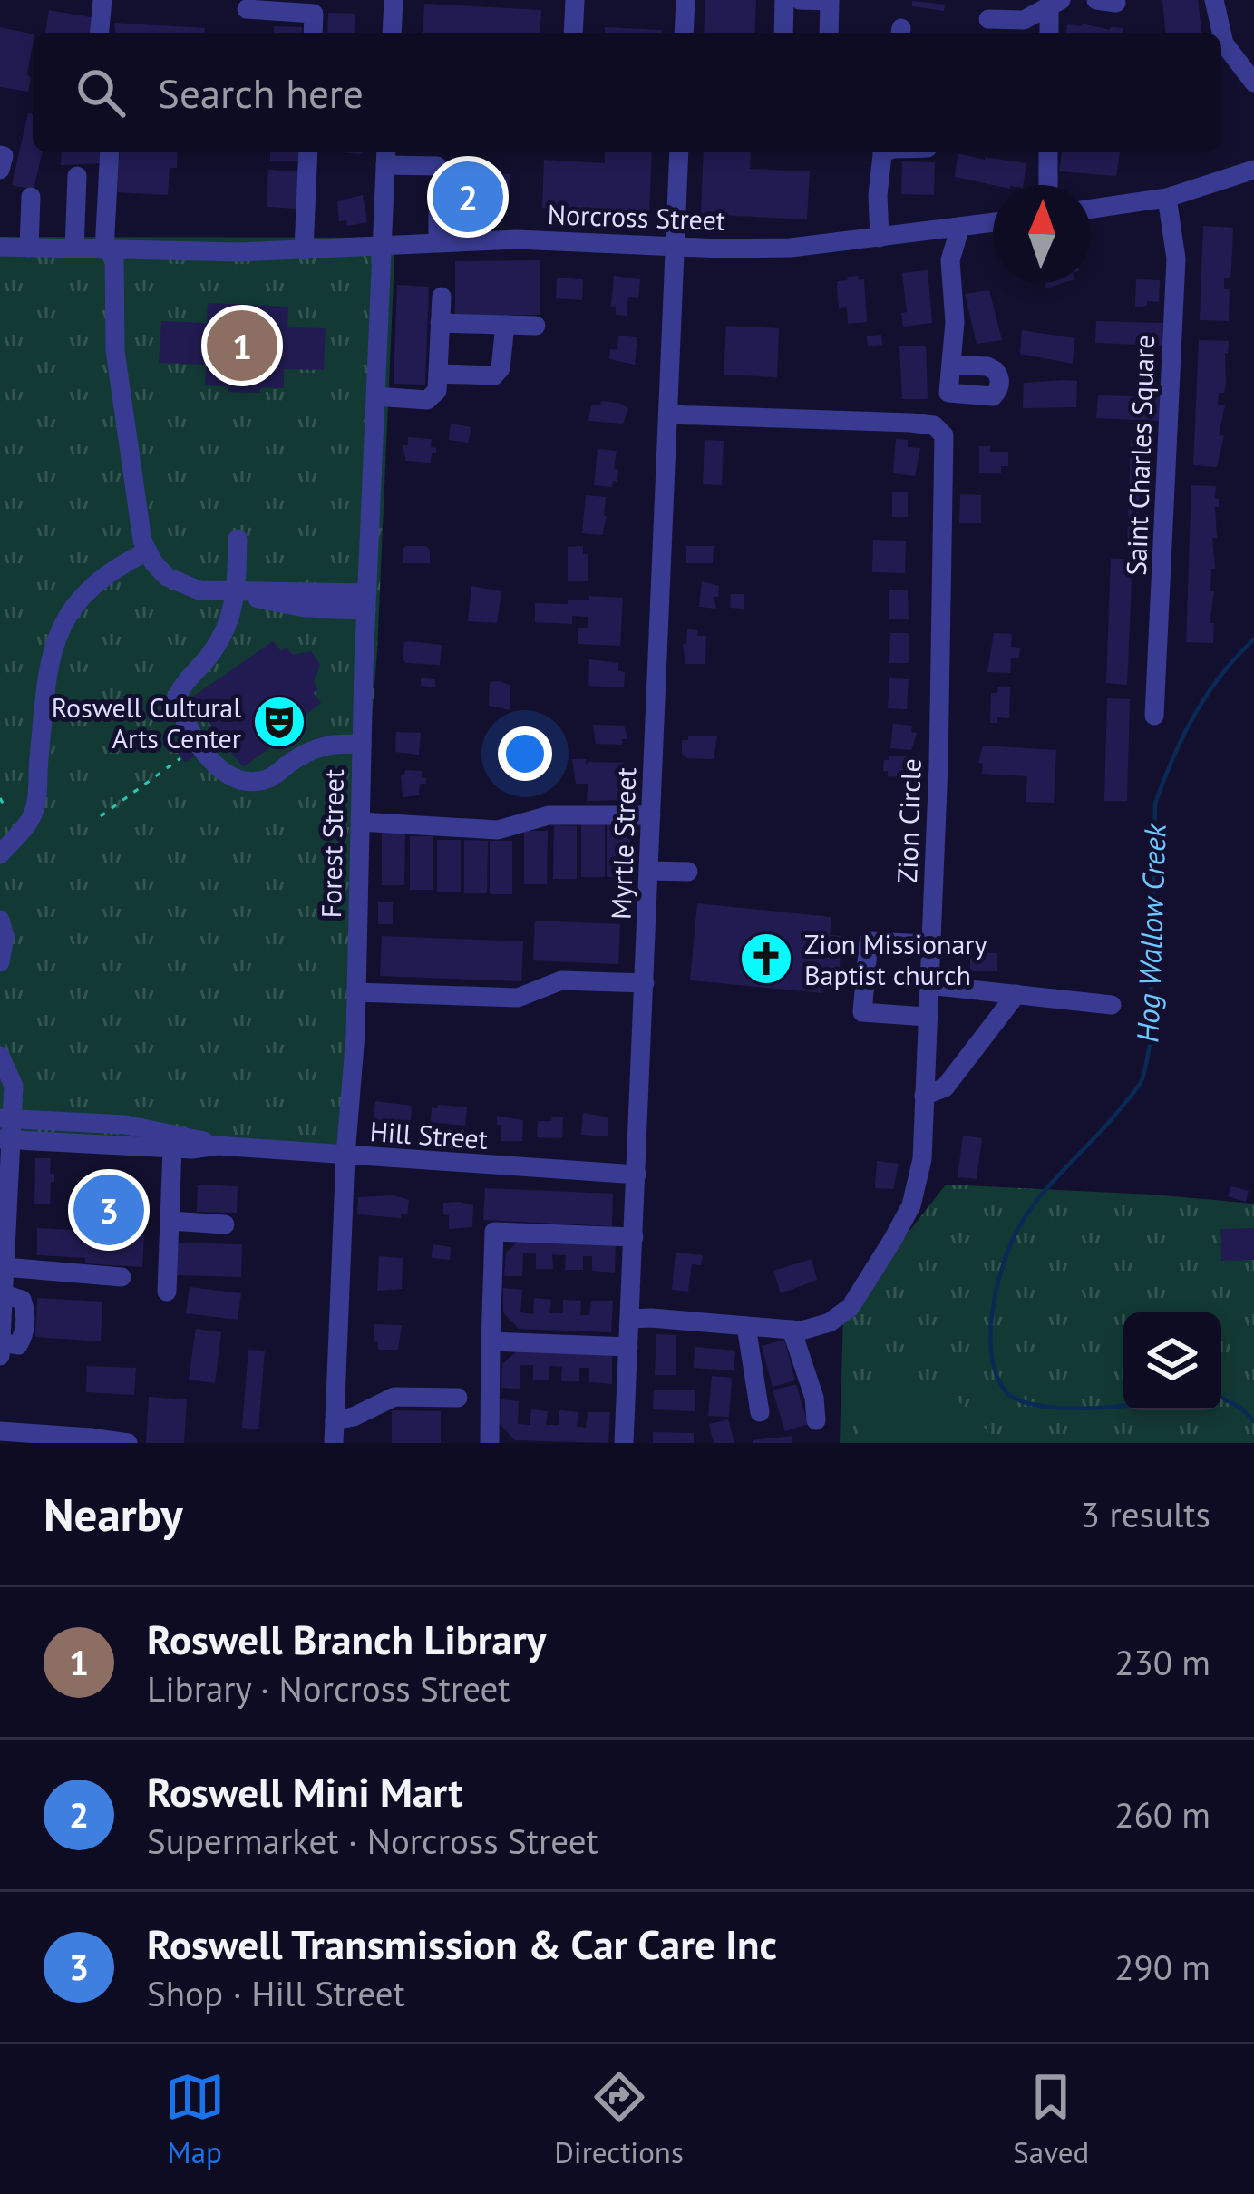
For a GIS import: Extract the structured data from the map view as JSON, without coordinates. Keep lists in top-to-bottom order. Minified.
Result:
{"streets":{"street":["Norcross Street","Saint Charles Square","Zion Circle","Forest Street","Myrtle Street","Hill Street"]},"crossings":[["Norcross Street","Forest Street"],["Norcross Street","Myrtle Street"],["Zion Circle","Myrtle Street"],["Forest Street","Hill Street"],["Myrtle Street","Hill Street"]],"water":["Hog Wallow Creek"],"places":{"theatre":["Roswell Cultural Arts Center"],"church":["Zion Missionary Baptist church"]},"north":"top","page":{"search":"Search here","pins":["2","1","3"],"heading":["Nearby","3 results"],"list":[{"mark":"1","name":"Roswell Branch Library","note":"Library · Norcross Street","value":"230 m"},{"mark":"2","name":"Roswell Mini Mart","note":"Supermarket · Norcross Street","value":"260 m"},{"mark":"3","name":"Roswell Transmission & Car Care Inc","note":"Shop · Hill Street","value":"290 m"}],"nav":["Map","Directions","Saved"]}}
